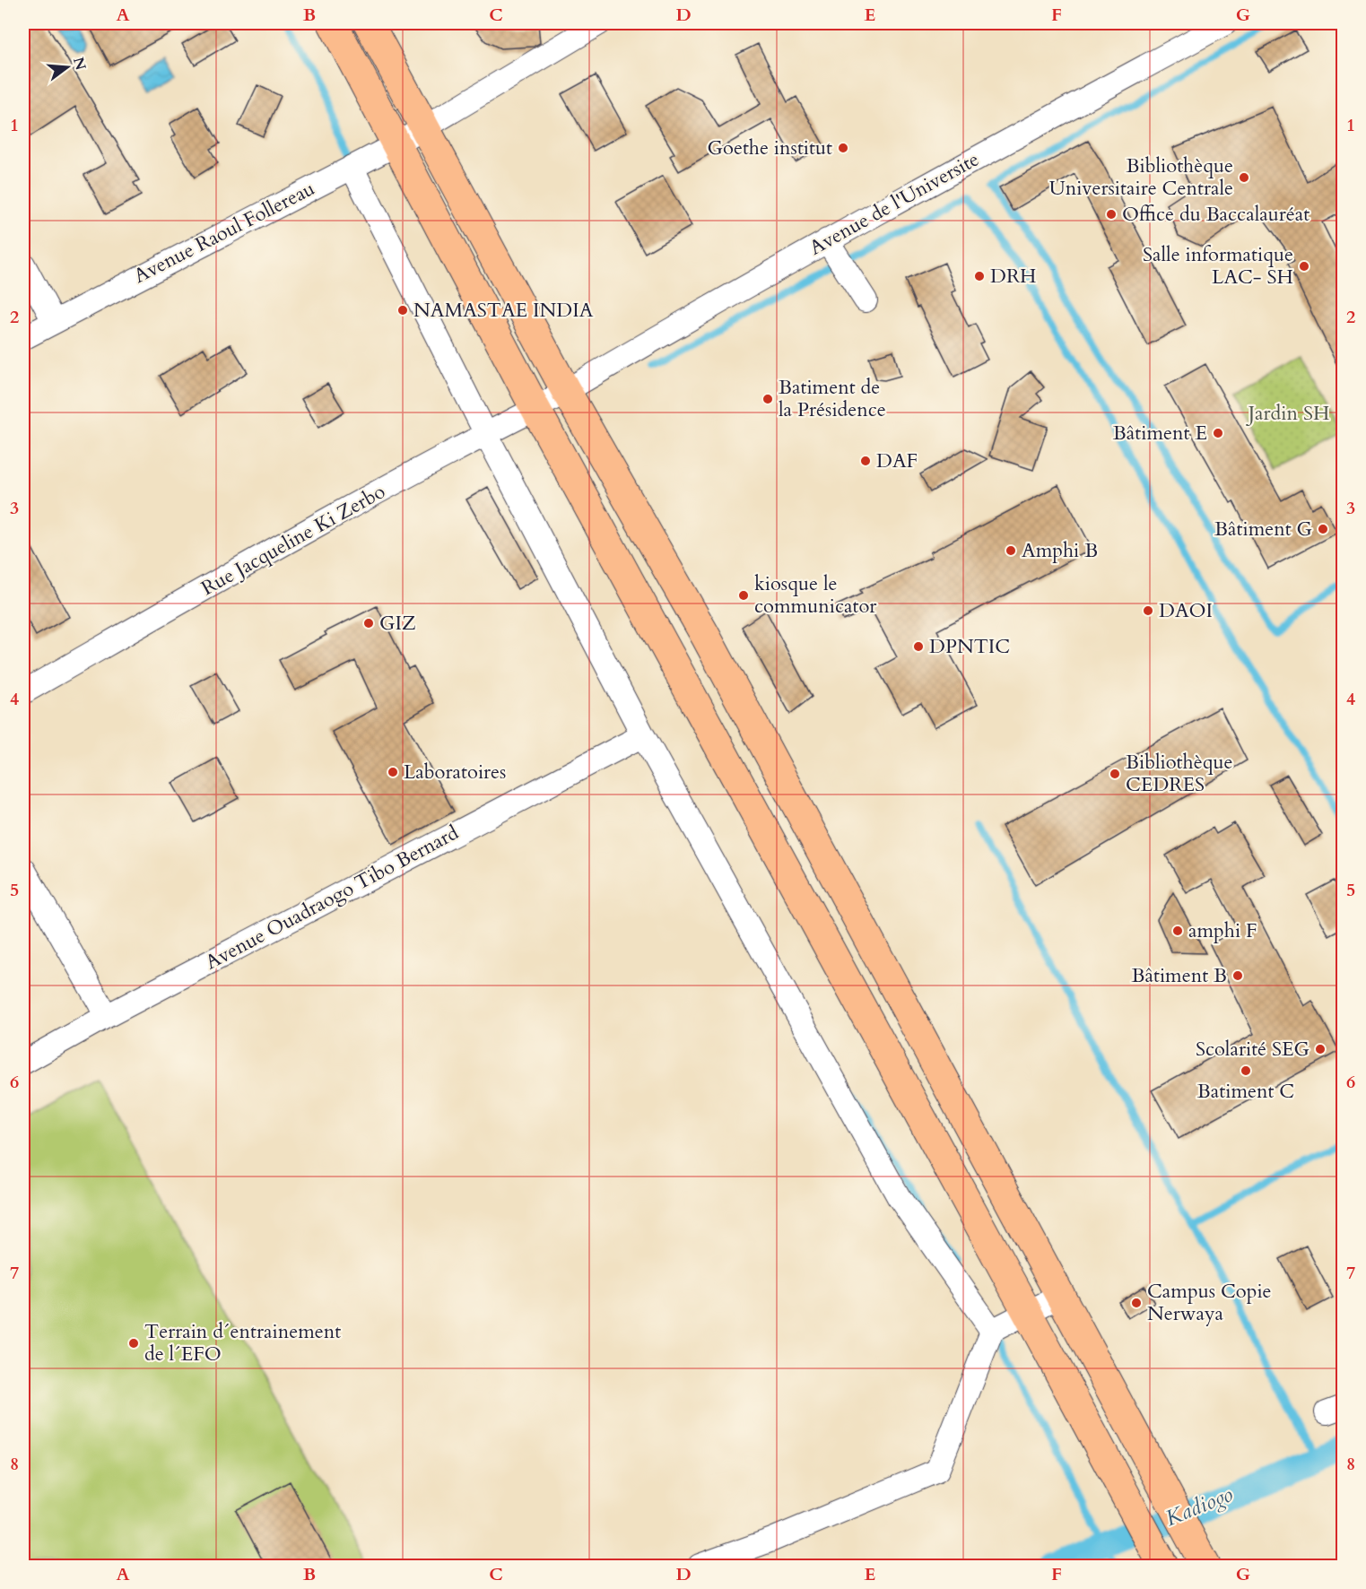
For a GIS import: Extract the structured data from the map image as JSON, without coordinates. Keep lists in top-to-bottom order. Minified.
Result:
{"streets":{"street":["Avenue de l'Universite","Avenue Raoul Follereau","Rue Jacqueline Ki Zerbo","Avenue Ouadraogo Tibo Bernard"]},"crossings":[["Avenue de l'Universite","Rue Jacqueline Ki Zerbo"]],"water":["Kadiogo"],"parks":["Jardin SH"],"places":["Goethe institut","Bibliothèque Universitaire Centrale","Office du Baccalauréat","Salle informatique LAC- SH","DRH","NAMASTAE INDIA","Batiment de la Présidence","Bâtiment E","DAF","Bâtiment G","Amphi B","kiosque le communicator","DAOI","GIZ","DPNTIC","Laboratoires","Bibliothèque CEDRES","amphi F","Bâtiment B","Scolarité SEG","Batiment C","Campus Copie Nerwaya","Terrain d´entrainement de l´EFO"],"north":"right","grid":{"columns":["A","B","C","D","E","F","G"],"rows":["1","2","3","4","5","6","7","8"]}}
